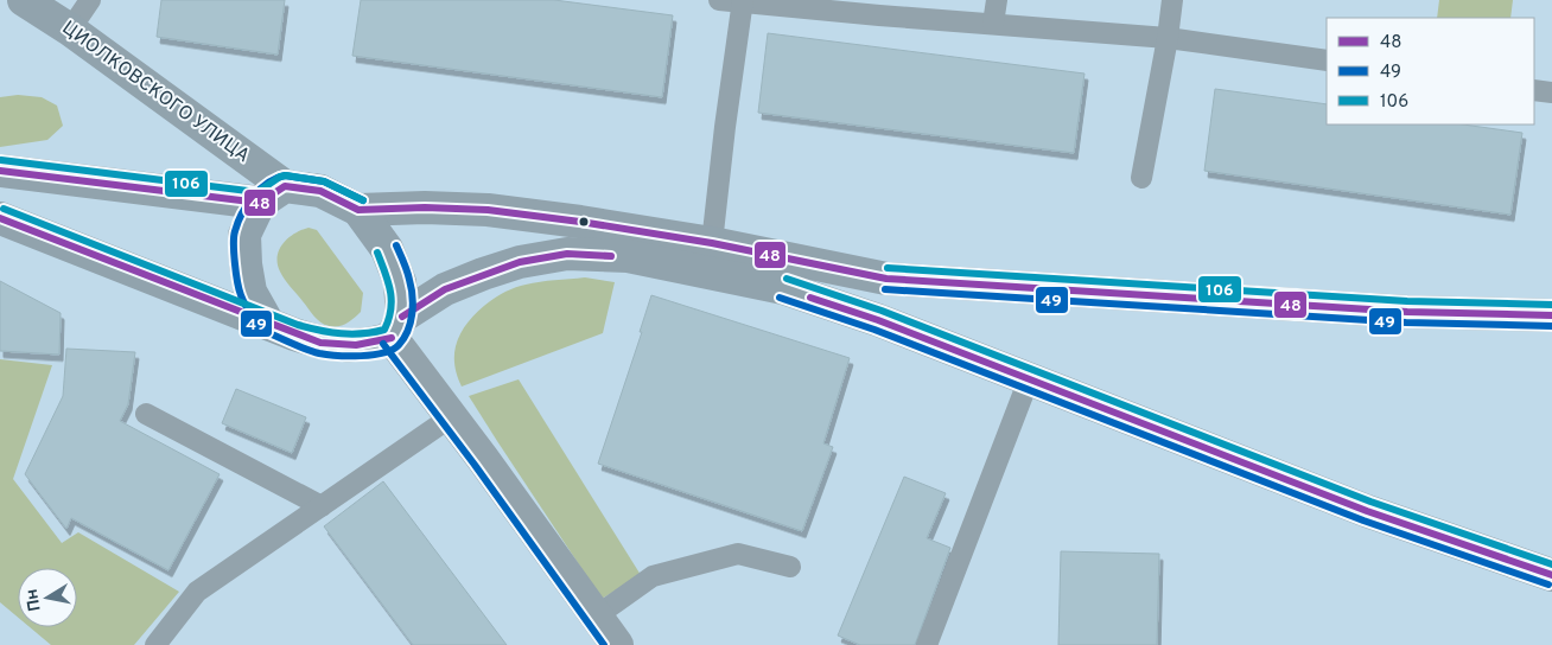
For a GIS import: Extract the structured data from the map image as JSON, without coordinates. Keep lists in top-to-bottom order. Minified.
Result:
{"streets":{"main road":["ЦИОЛКОВСКОГО УЛИЦА"]},"lines":["transit line 106","transit line 48","transit line 49"],"legend":["48","49","106"],"north":"left"}
